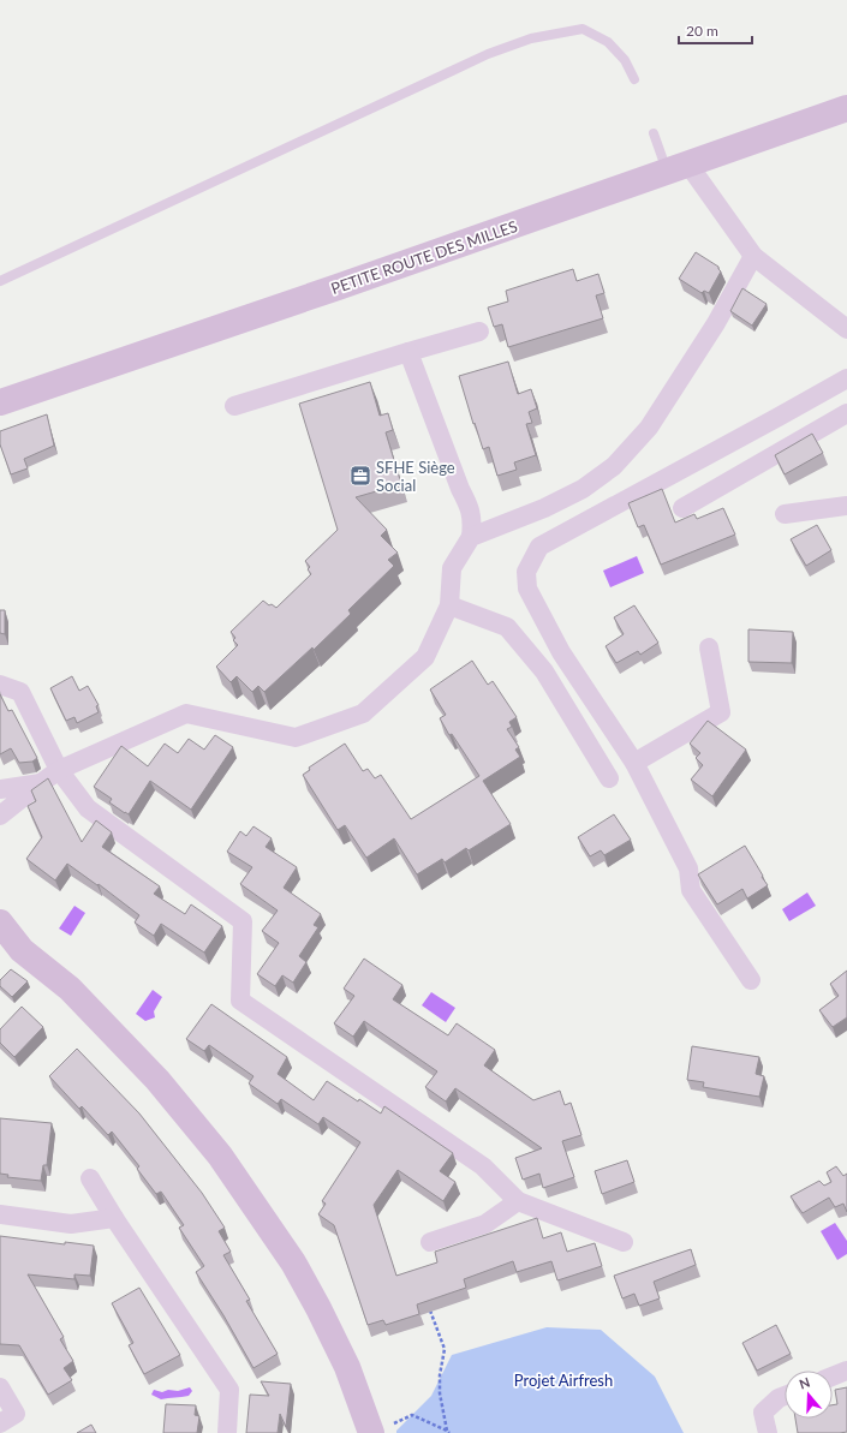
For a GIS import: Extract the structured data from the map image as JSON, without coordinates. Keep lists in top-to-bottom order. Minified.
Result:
{"streets":{"main road":["PETITE ROUTE DES MILLES"]},"parks":["Projet Airfresh"],"places":{"office":["SFHE Siège Social"]},"scale_bar":"20 m","north":"top"}
